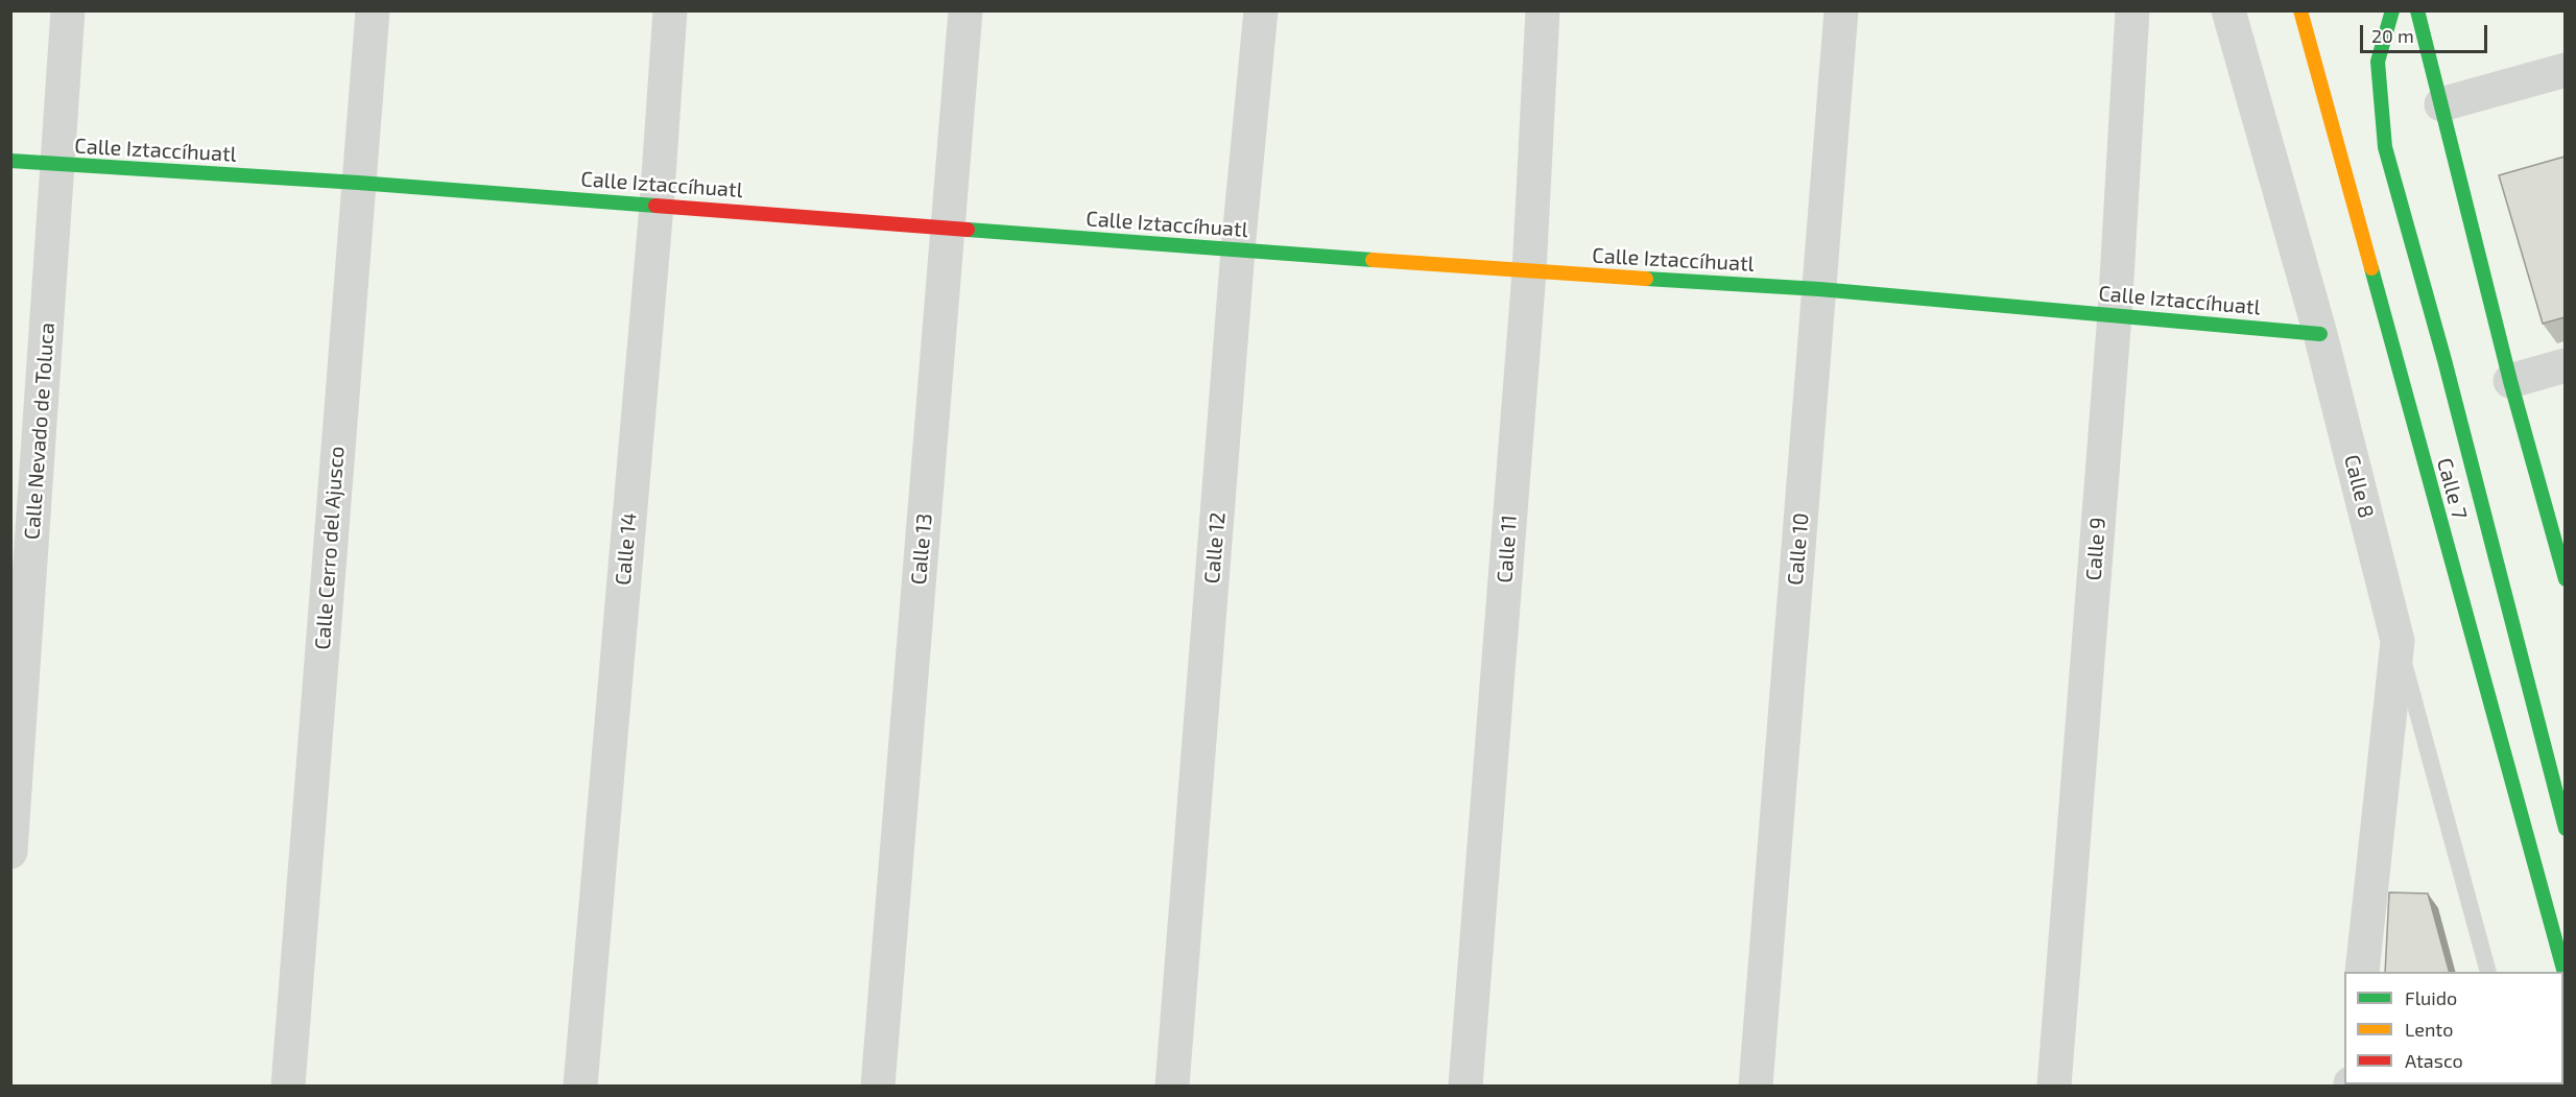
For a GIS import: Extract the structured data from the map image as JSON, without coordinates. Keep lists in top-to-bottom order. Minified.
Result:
{"streets":{"main road":["Calle Iztaccíhuatl","Calle 7"],"street":["Calle Nevado de Toluca","Calle 8","Calle Cerro del Ajusco","Calle 12","Calle 14","Calle 13","Calle 11","Calle 10","Calle 9"]},"crossings":[["Calle Iztaccíhuatl","Calle Nevado de Toluca"],["Calle Iztaccíhuatl","Calle 8"],["Calle Iztaccíhuatl","Calle Cerro del Ajusco"],["Calle Iztaccíhuatl","Calle 12"],["Calle Iztaccíhuatl","Calle 14"],["Calle Iztaccíhuatl","Calle 13"],["Calle Iztaccíhuatl","Calle 11"],["Calle Iztaccíhuatl","Calle 10"],["Calle Iztaccíhuatl","Calle 9"]],"legend":["Fluido","Lento","Atasco"],"scale_bar":"20 m"}
